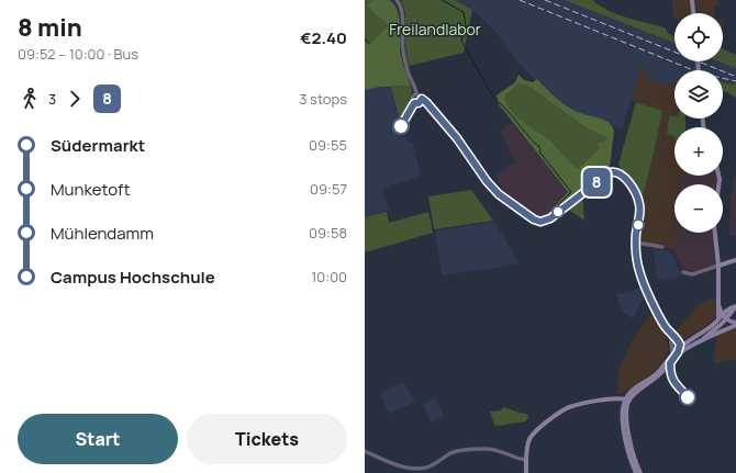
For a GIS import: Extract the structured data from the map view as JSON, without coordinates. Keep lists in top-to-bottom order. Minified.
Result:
{"parks":["Freilandlabor"],"lines":["bus line 8"],"page":{"heading":["8 min","09:52 – 10:00 · Bus","€2.40"],"on_map":"8","map_buttons":["+","−"],"legs":["3","8","3 stops"],"list":[{"name":"Südermarkt","value":"09:55"},{"name":"Munketoft","value":"09:57"},{"name":"Mühlendamm","value":"09:58"},{"name":"Campus Hochschule","value":"10:00"}],"buttons":["Start","Tickets"]}}
